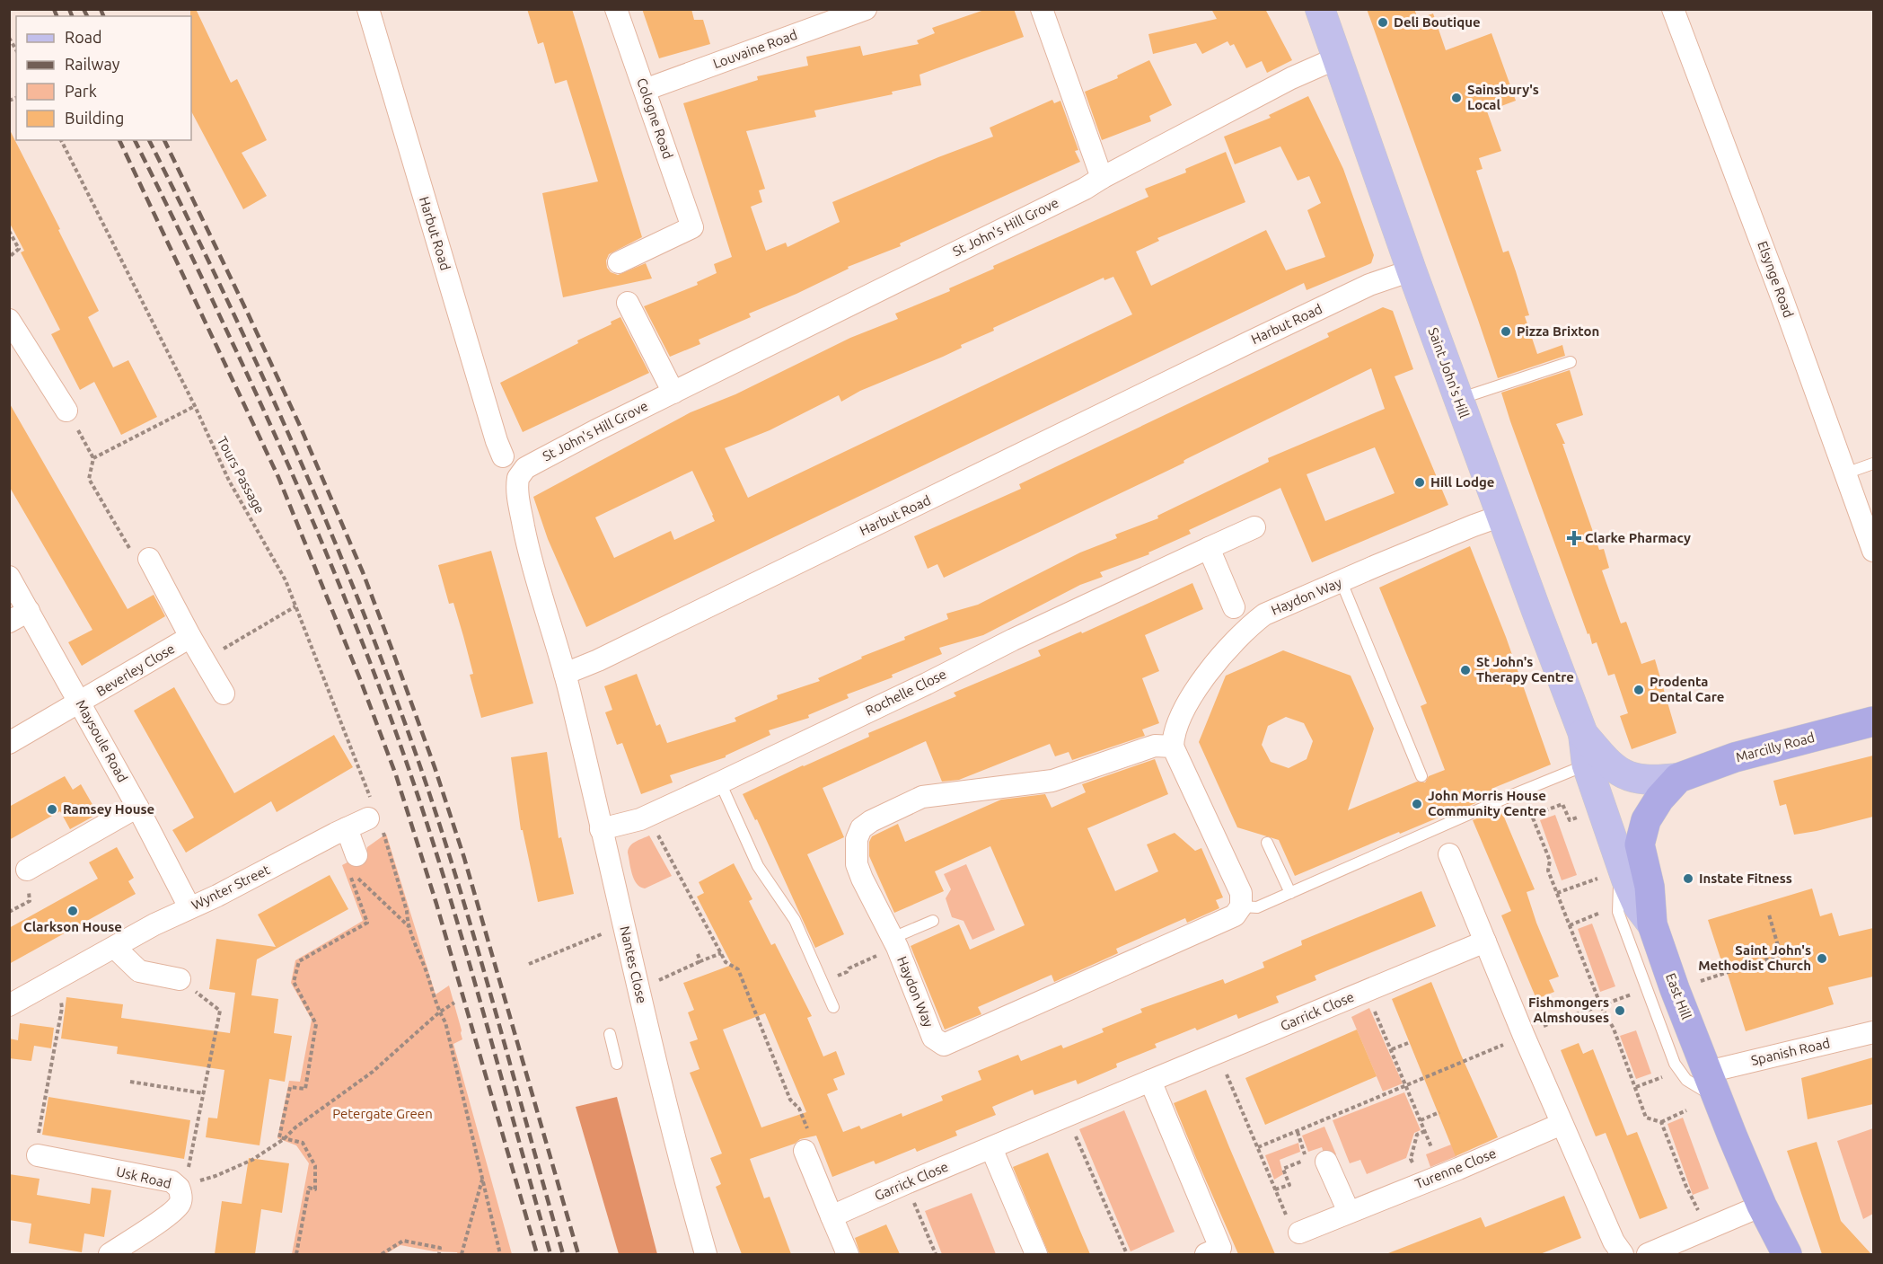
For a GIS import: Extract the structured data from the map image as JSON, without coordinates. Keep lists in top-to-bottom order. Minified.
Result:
{"streets":{"highway":["Marcilly Road","East Hill"],"main road":["Saint John's Hill"],"street":["Louvaine Road","Cologne Road","St John's Hill Grove","Harbut Road","Elsynge Road","Haydon Way","Beverley Close","Rochelle Close","Maysoule Road","Wynter Street","Nantes Close","Garrick Close","Spanish Road","Turenne Close","Usk Road"],"path":["Tours Passage"]},"crossings":[["Louvaine Road","Cologne Road"],["St John's Hill Grove","Harbut Road"],["St John's Hill Grove","Saint John's Hill"],["St John's Hill Grove","Nantes Close"],["Harbut Road","Saint John's Hill"],["Harbut Road","Nantes Close"],["Saint John's Hill","Haydon Way"],["Saint John's Hill","Marcilly Road"],["Saint John's Hill","East Hill"],["Tours Passage","Wynter Street"],["Beverley Close","Maysoule Road"],["Rochelle Close","Nantes Close"],["Maysoule Road","Wynter Street"],["Marcilly Road","East Hill"],["East Hill","Spanish Road"]],"parks":["Petergate Green"],"places":{"other":["Deli Boutique","Sainsbury's Local","Pizza Brixton","Hill Lodge","St John's Therapy Centre","Prodenta Dental Care","John Morris House Community Centre","Ramsey House","Instate Fitness","Clarkson House","Saint John's Methodist Church","Fishmongers Almshouses"],"health":["Clarke Pharmacy"]},"legend":["Road","Railway","Park","Building"]}
